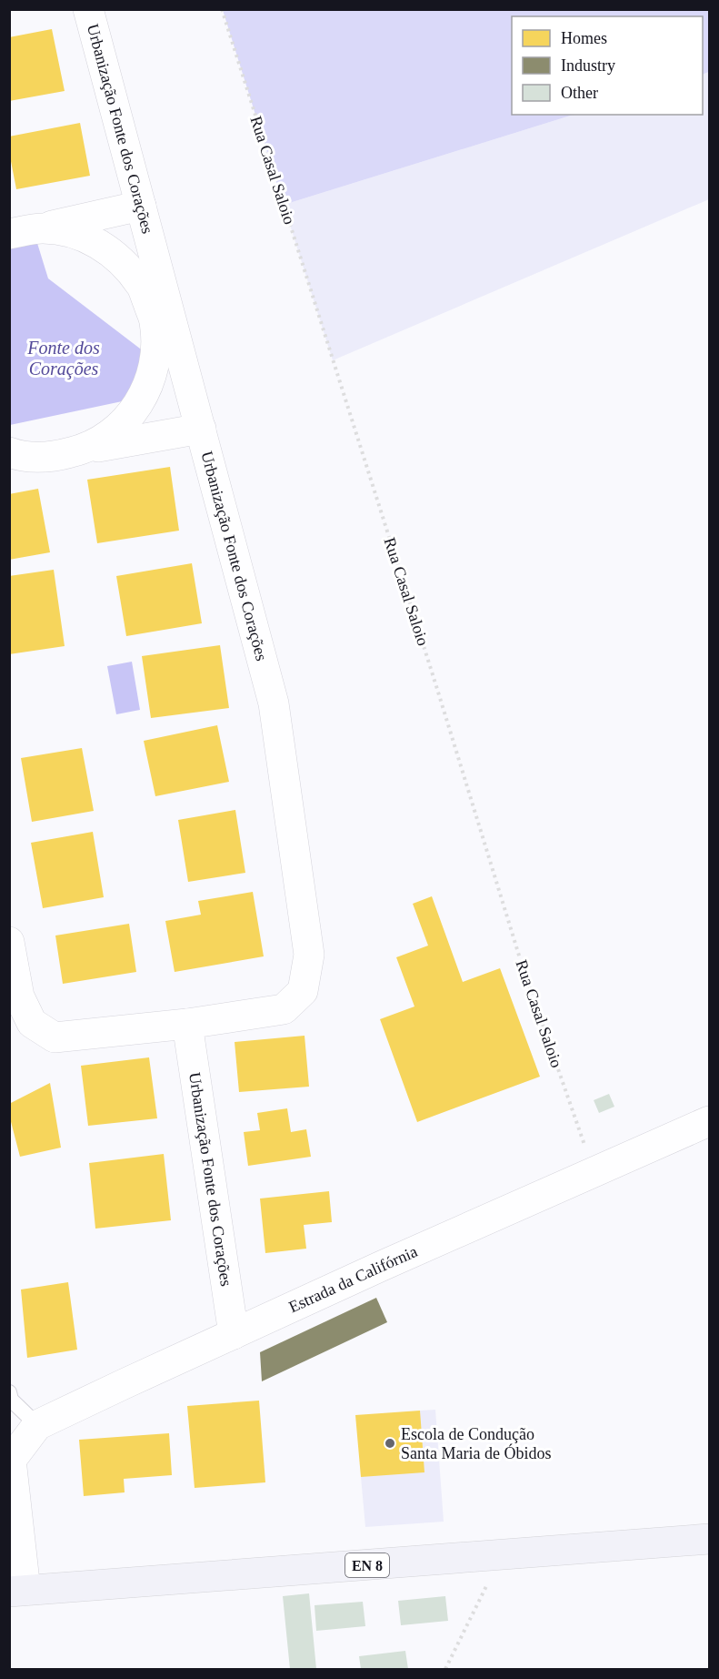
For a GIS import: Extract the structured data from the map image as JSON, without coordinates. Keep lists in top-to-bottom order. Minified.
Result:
{"streets":{"main road":["EN 8"],"street":["Urbanização Fonte dos Corações","Estrada da Califórnia"],"path":["Rua Casal Saloio"]},"crossings":[["Urbanização Fonte dos Corações","Estrada da Califórnia"],["Rua Casal Saloio","Estrada da Califórnia"],["Estrada da Califórnia","EN 8"]],"water":["Fonte dos Corações"],"places":["Escola de Condução Santa Maria de Óbidos"],"legend":["Homes","Industry","Other"]}
